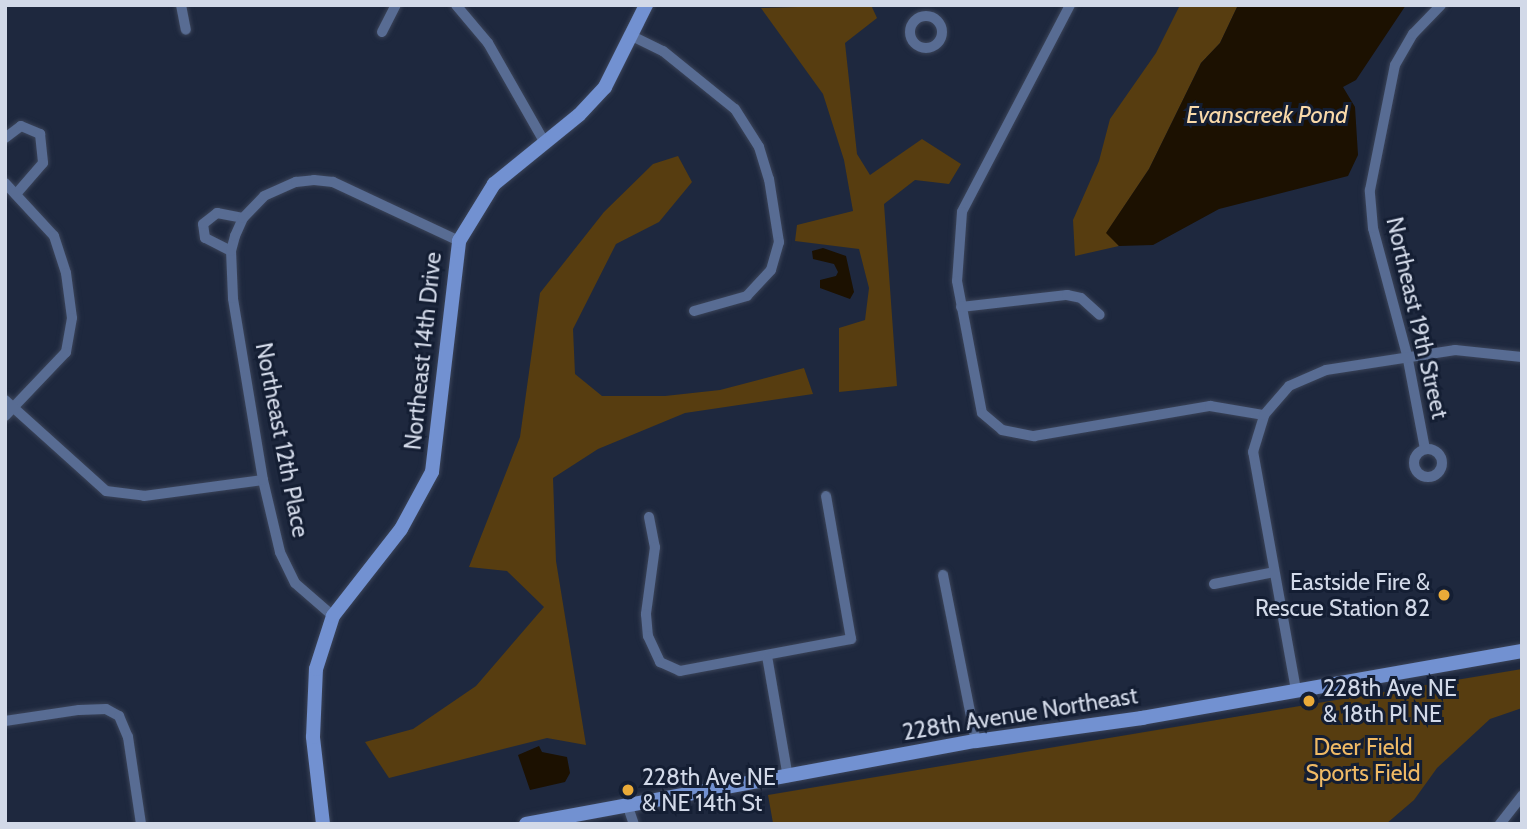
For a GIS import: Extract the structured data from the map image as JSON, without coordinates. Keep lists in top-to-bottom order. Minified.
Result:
{"streets":{"main road":["Northeast 14th Drive","228th Avenue Northeast"],"street":["Northeast 19th Street","Northeast 12th Place"]},"crossings":[["Northeast 14th Drive","Northeast 12th Place"]],"water":["Evanscreek Pond"],"parks":["Deer Field Sports Field"],"places":["Eastside Fire & Rescue Station 82","228th Ave NE & 18th Pl NE","228th Ave NE & NE 14th St"]}
